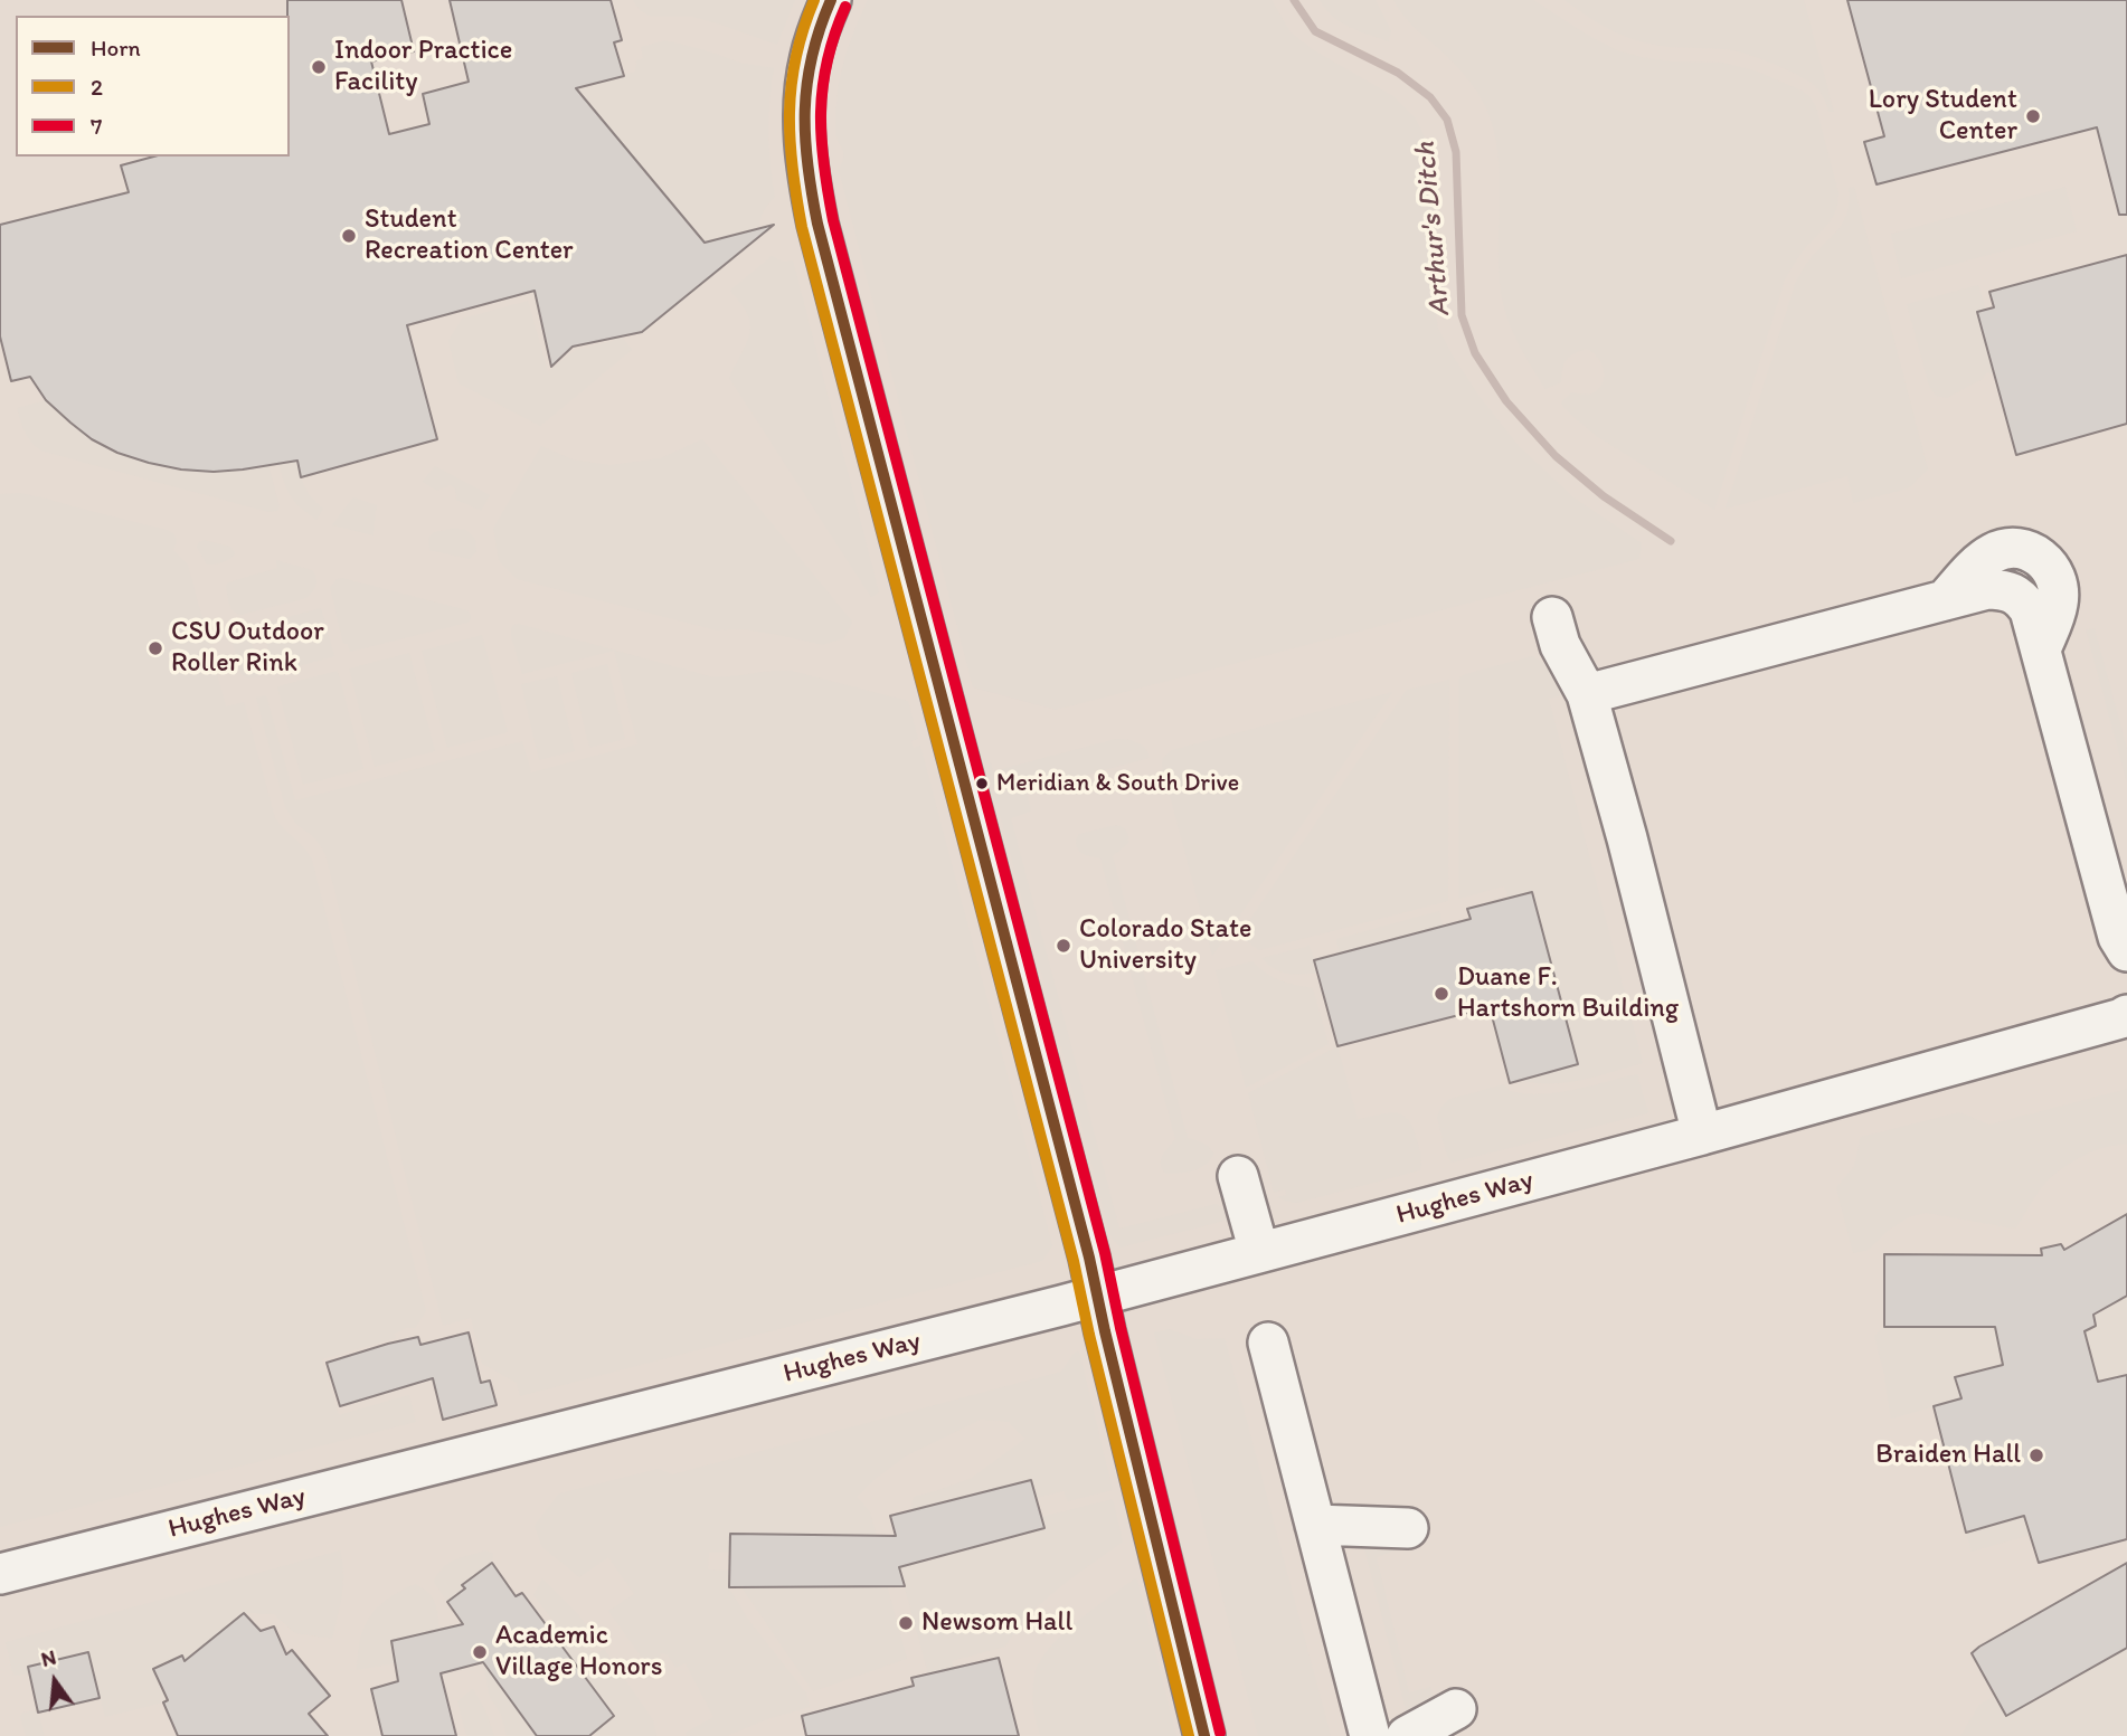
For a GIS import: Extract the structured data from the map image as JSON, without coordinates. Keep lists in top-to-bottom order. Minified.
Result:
{"streets":{"street":["Hughes Way"]},"water":["Arthur's Ditch"],"places":["Indoor Practice Facility","Lory Student Center","Student Recreation Center","CSU Outdoor Roller Rink","Meridian & South Drive","Colorado State University","Duane F. Hartshorn Building","Braiden Hall","Newsom Hall","Academic Village Honors"],"lines":["transit line Horn","transit line 2","transit line 7"],"legend":["Horn","2","7"],"north":"top"}
